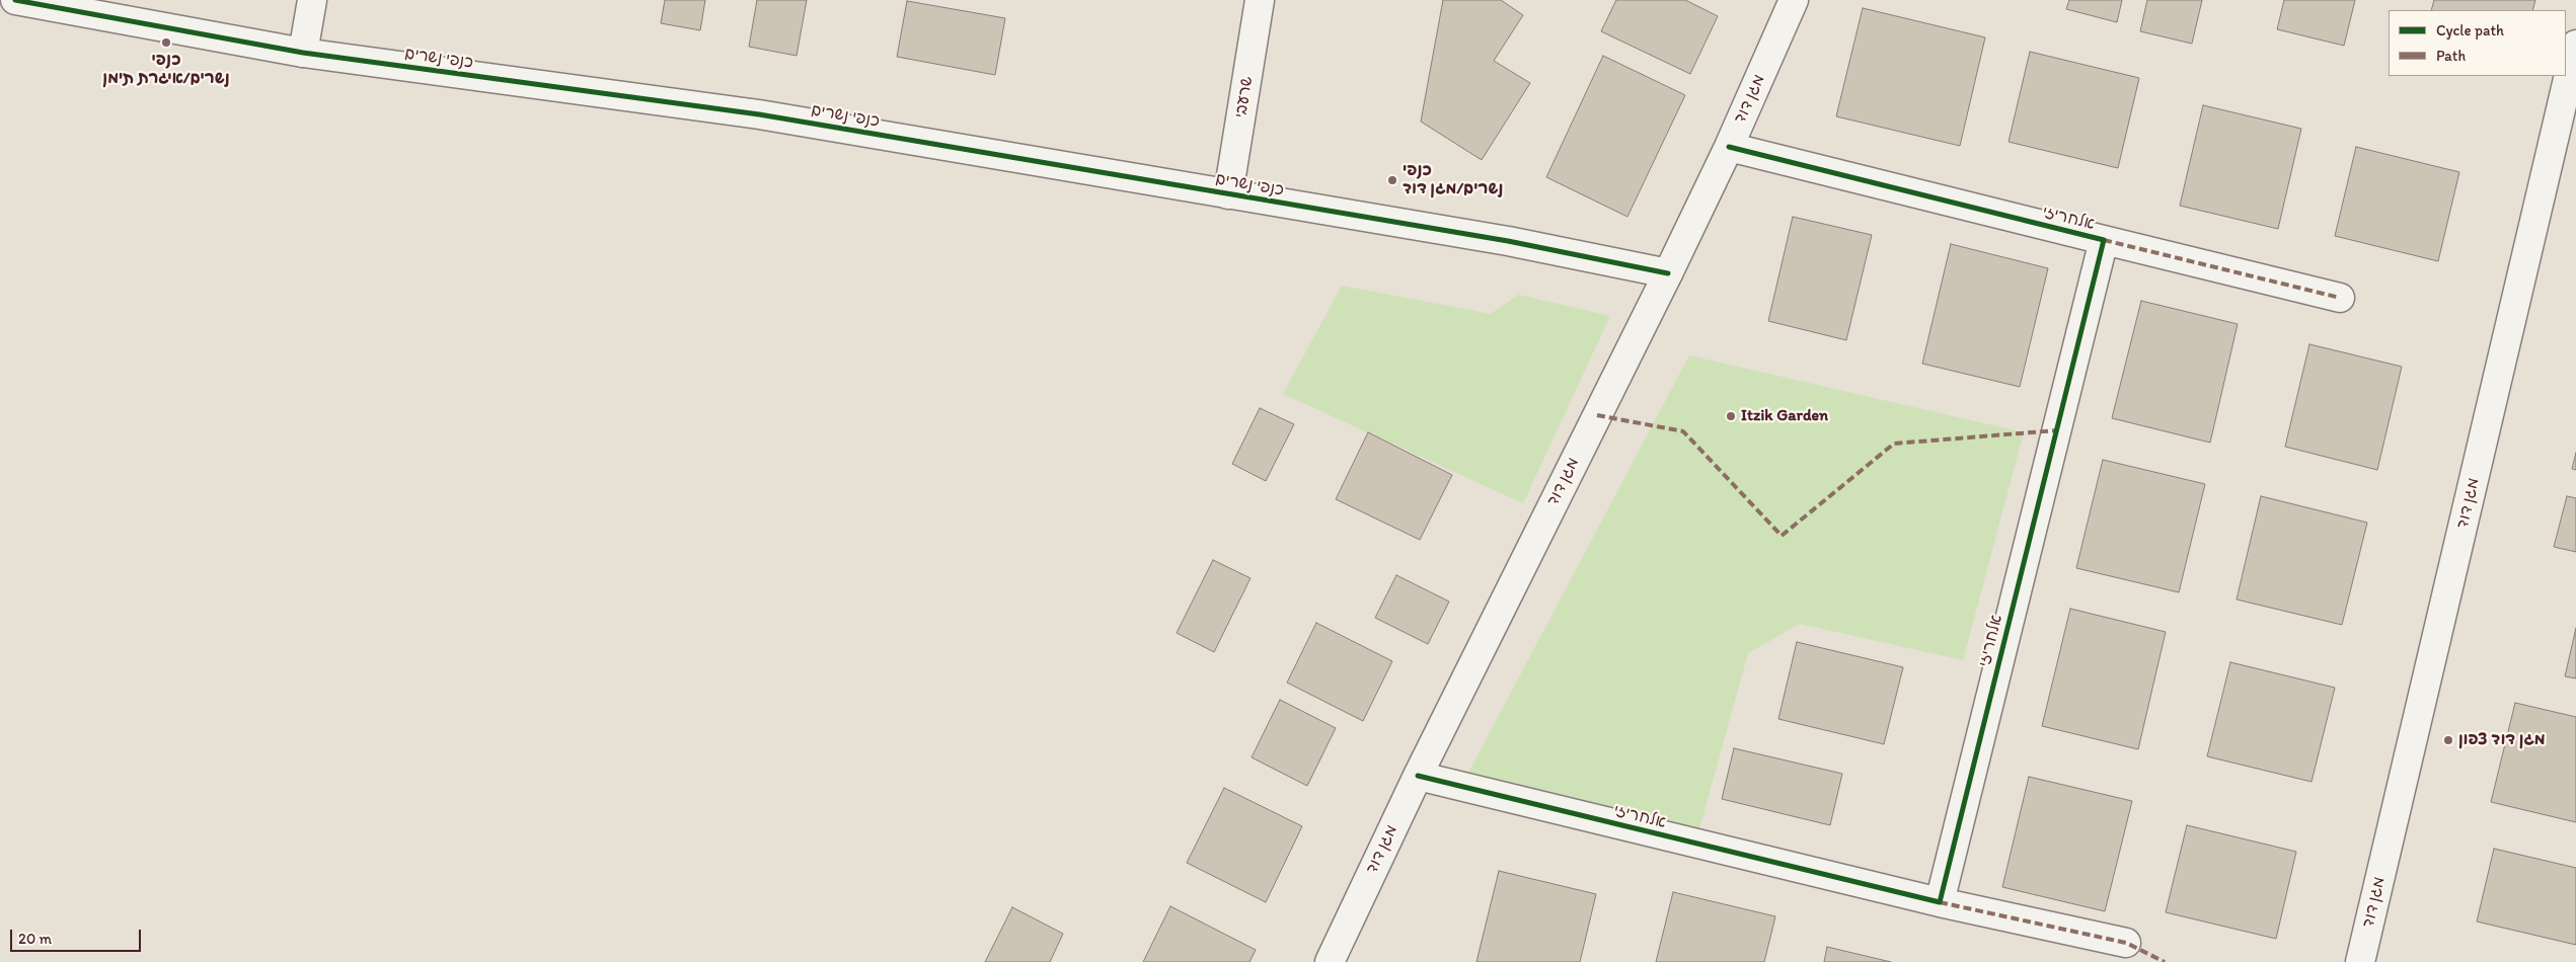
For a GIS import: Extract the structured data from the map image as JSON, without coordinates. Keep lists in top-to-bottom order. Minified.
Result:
{"streets":{"street":["כנפי נשרים","שרעבי","מגן דוד","אלחריזי"]},"crossings":[["כנפי נשרים","שרעבי"],["כנפי נשרים","מגן דוד"],["מגן דוד","אלחריזי"]],"places":["כנפי נשרים/איגרת תימן","כנפי נשרים/מגן דוד","Itzik Garden","מגן דוד צפון"],"legend":["Cycle path","Path"],"scale_bar":"20 m"}
